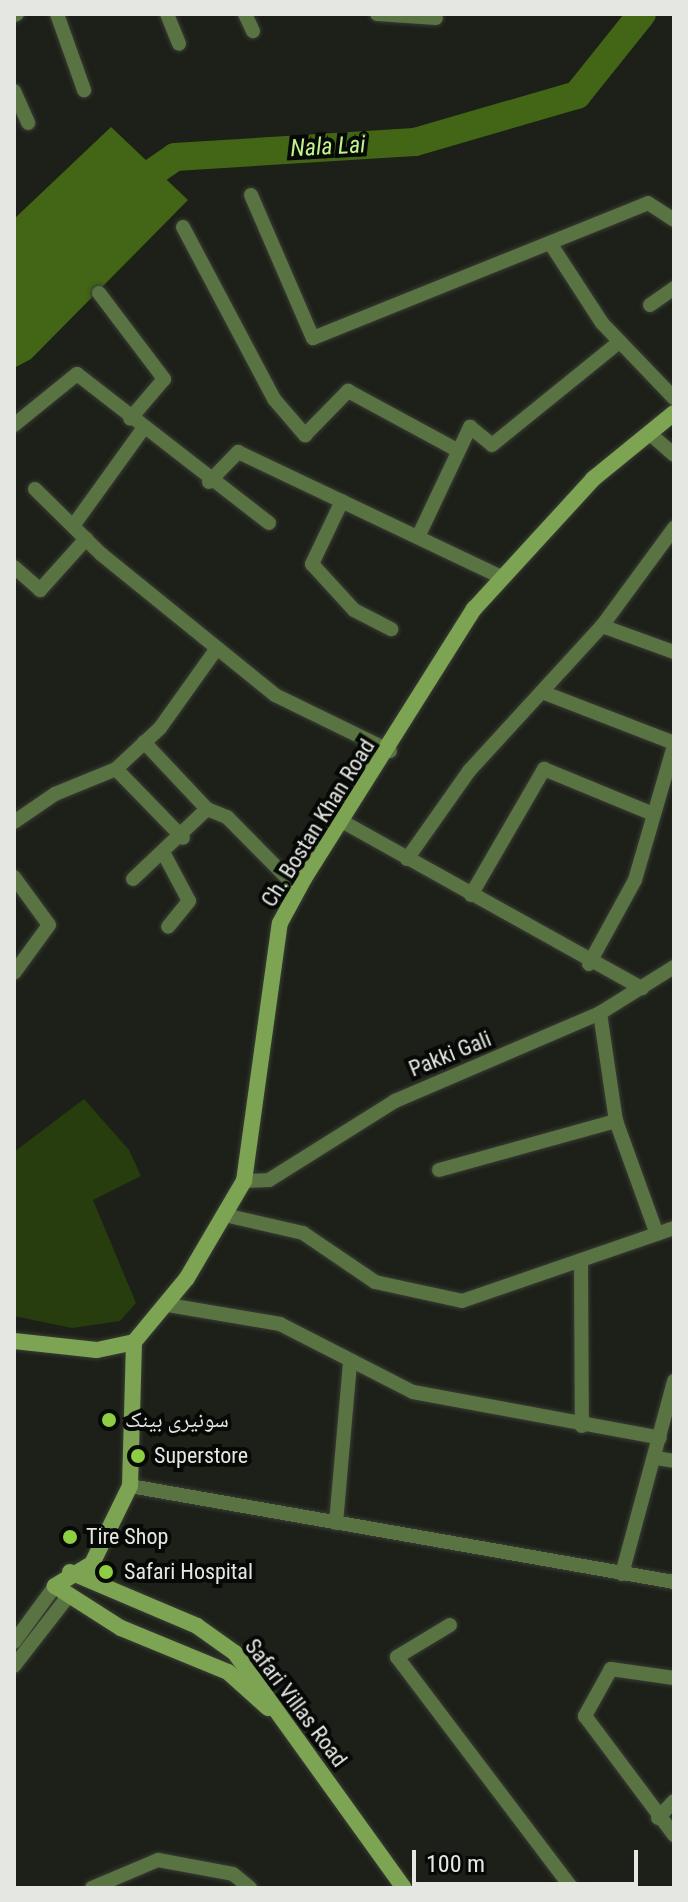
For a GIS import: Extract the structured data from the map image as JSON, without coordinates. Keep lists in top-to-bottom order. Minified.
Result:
{"streets":{"main road":["Ch. Bostan Khan Road","Safari Villas Road"],"street":["Pakki Gali"]},"crossings":[["Ch. Bostan Khan Road","Pakki Gali"]],"water":["Nala Lai"],"places":["سونیری بینک","Superstore","Tire Shop","Safari Hospital"],"scale_bar":"100 m"}
